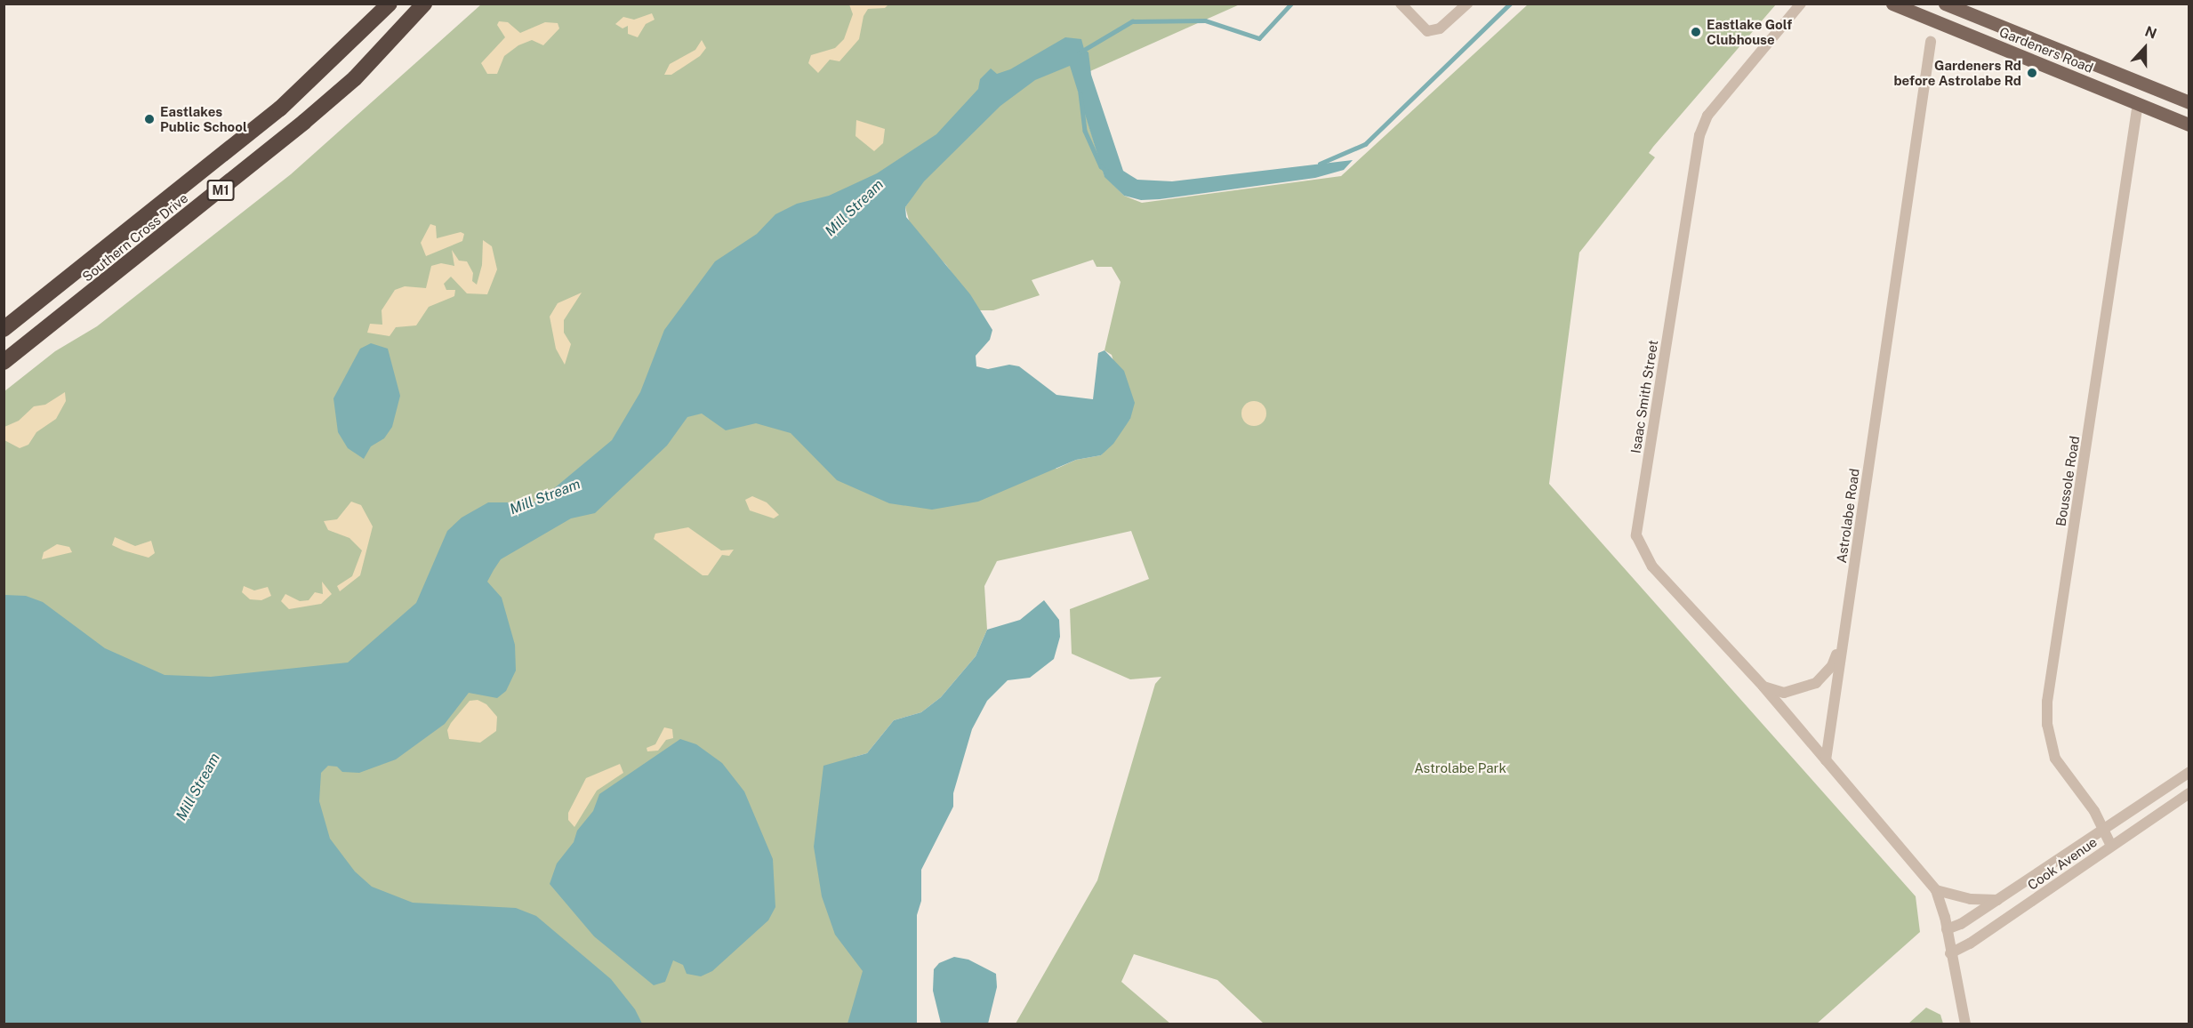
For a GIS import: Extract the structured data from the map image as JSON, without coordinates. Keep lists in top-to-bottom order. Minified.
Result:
{"streets":{"highway":["M1","Southern Cross Drive"],"main road":["Gardeners Road"],"street":["Isaac Smith Street","Boussole Road","Astrolabe Road","Cook Avenue"]},"crossings":[["Gardeners Road","Boussole Road"],["Isaac Smith Street","Astrolabe Road"],["Boussole Road","Cook Avenue"]],"water":["Mill Stream"],"parks":["Astrolabe Park"],"places":["Eastlake Golf Clubhouse","Gardeners Rd before Astrolabe Rd","Eastlakes Public School"],"north":"top"}
